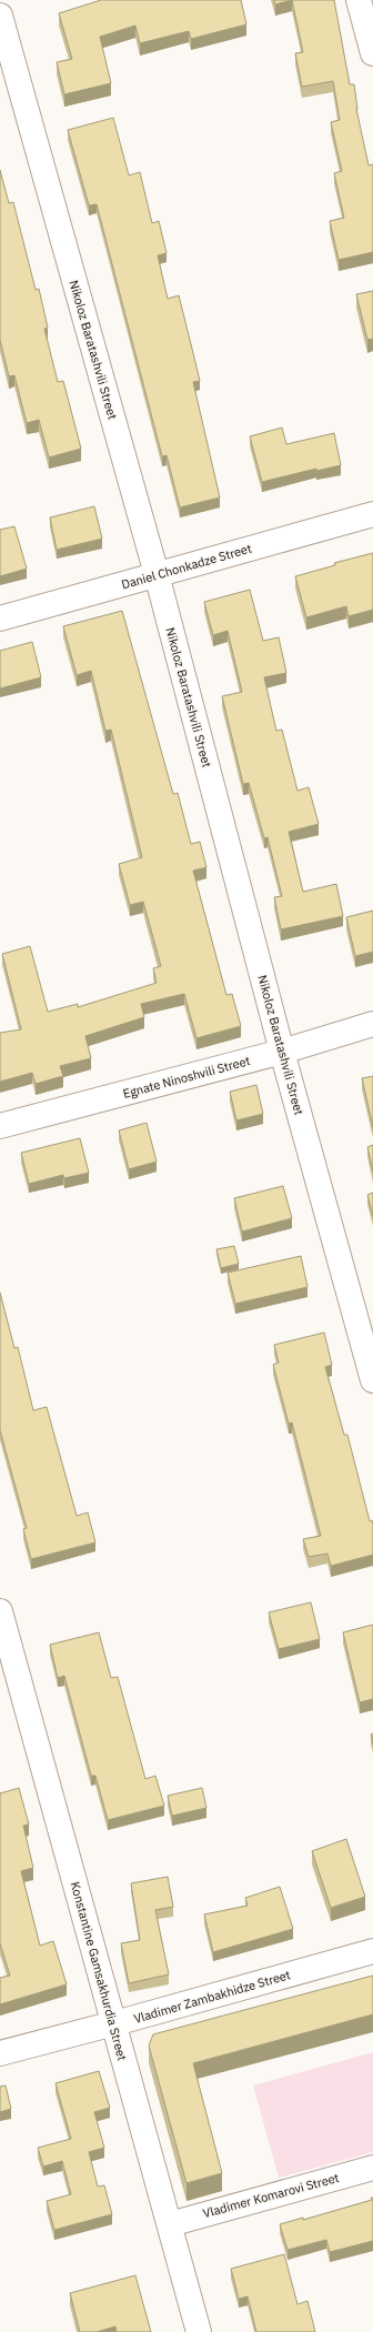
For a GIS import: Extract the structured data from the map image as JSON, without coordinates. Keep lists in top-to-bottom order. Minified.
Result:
{"streets":{"street":["Nikoloz Baratashvili Street","Daniel Chonkadze Street","Egnate Ninoshvili Street","Konstantine Gamsakhurdia Street","Vladimer Zambakhidze Street","Vladimer Komarovi Street"]},"crossings":[["Nikoloz Baratashvili Street","Daniel Chonkadze Street"],["Nikoloz Baratashvili Street","Egnate Ninoshvili Street"],["Konstantine Gamsakhurdia Street","Vladimer Zambakhidze Street"],["Konstantine Gamsakhurdia Street","Vladimer Komarovi Street"]]}
